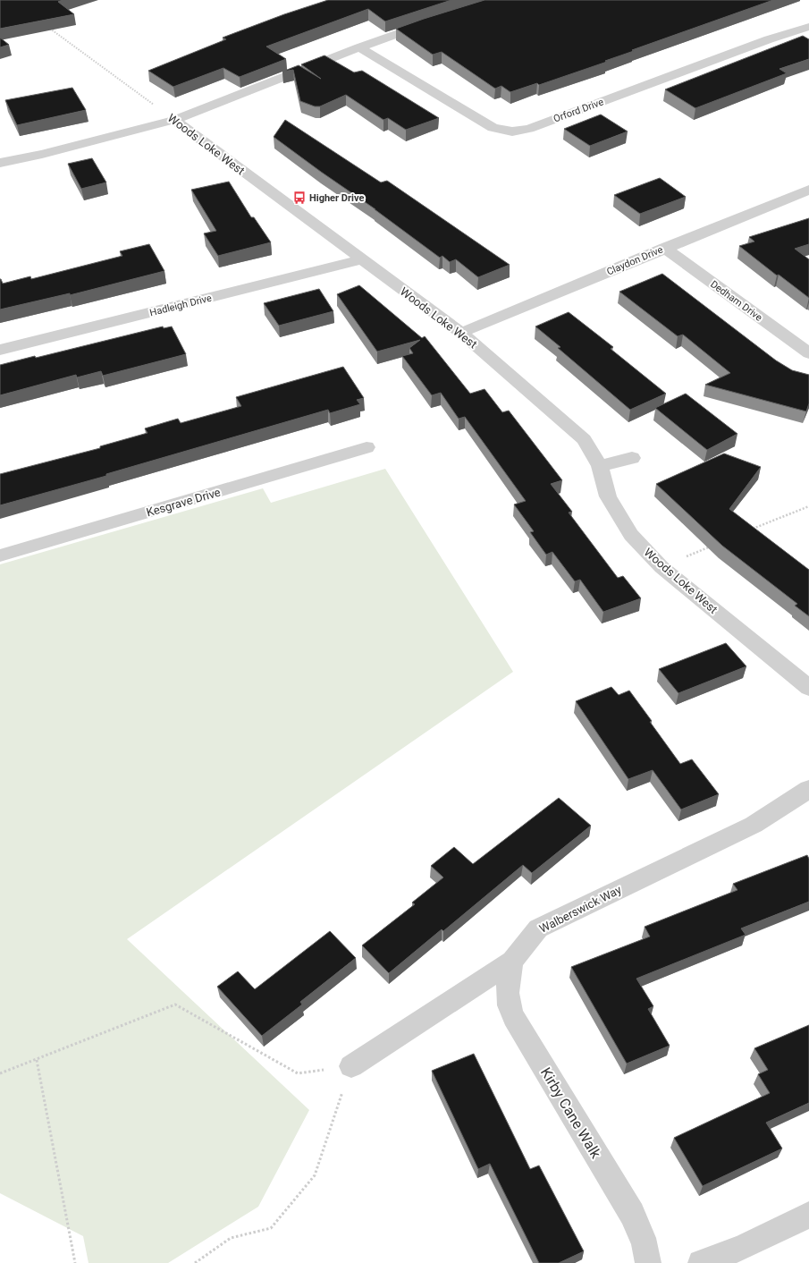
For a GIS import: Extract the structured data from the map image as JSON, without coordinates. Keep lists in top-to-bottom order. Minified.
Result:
{"streets":{"street":["Orford Drive","Woods Loke West","Claydon Drive","Dedham Drive","Hadleigh Drive","Kesgrave Drive","Walberswick Way","Kirby Cane Walk"]},"crossings":[["Woods Loke West","Claydon Drive"],["Woods Loke West","Hadleigh Drive"],["Claydon Drive","Dedham Drive"],["Walberswick Way","Kirby Cane Walk"]],"places":{"bus stop":["Higher Drive"]}}
